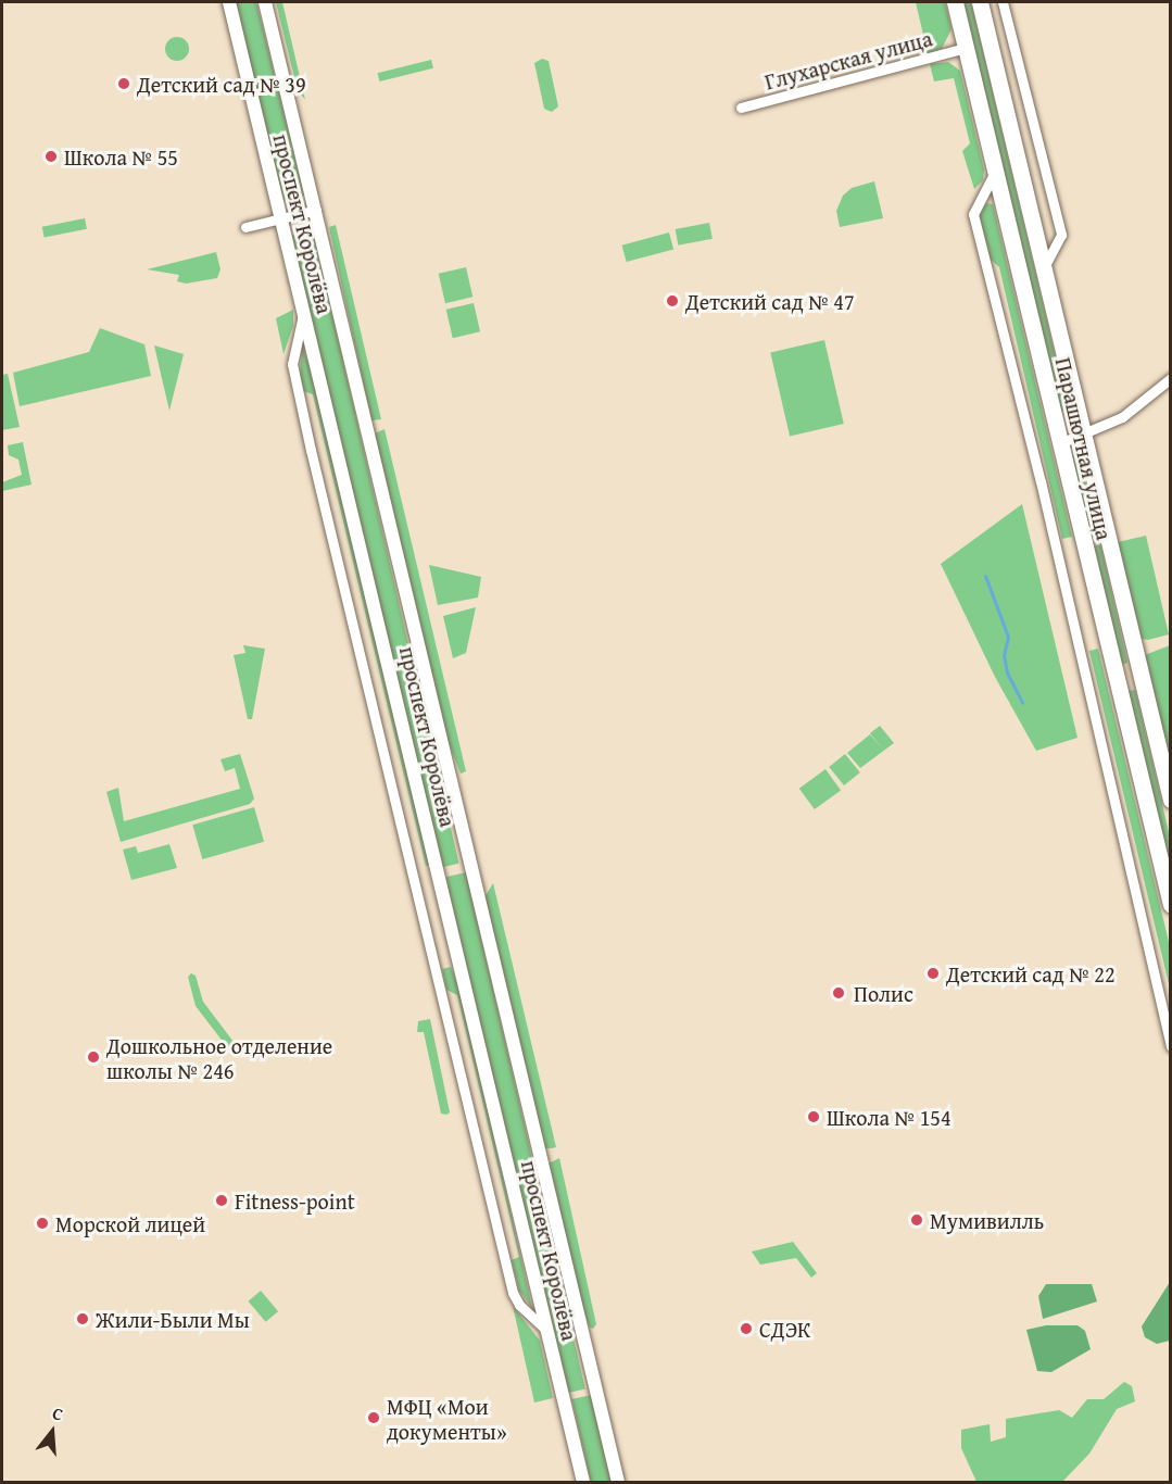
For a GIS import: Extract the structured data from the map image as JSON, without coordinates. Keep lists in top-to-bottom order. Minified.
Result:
{"streets":{"main road":["Парашютная улица"],"street":["Глухарская улица","проспект Королёва"]},"crossings":[["Глухарская улица","Парашютная улица"]],"places":["Детский сад № 39","Школа № 55","Детский сад № 47","Детский сад № 22","Полис","Дошкольное отделение школы № 246","Школа № 154","Fitness-point","Мумивилль","Морской лицей","Жили-Были Мы","СДЭК","МФЦ «Мои документы»"],"north":"top"}
